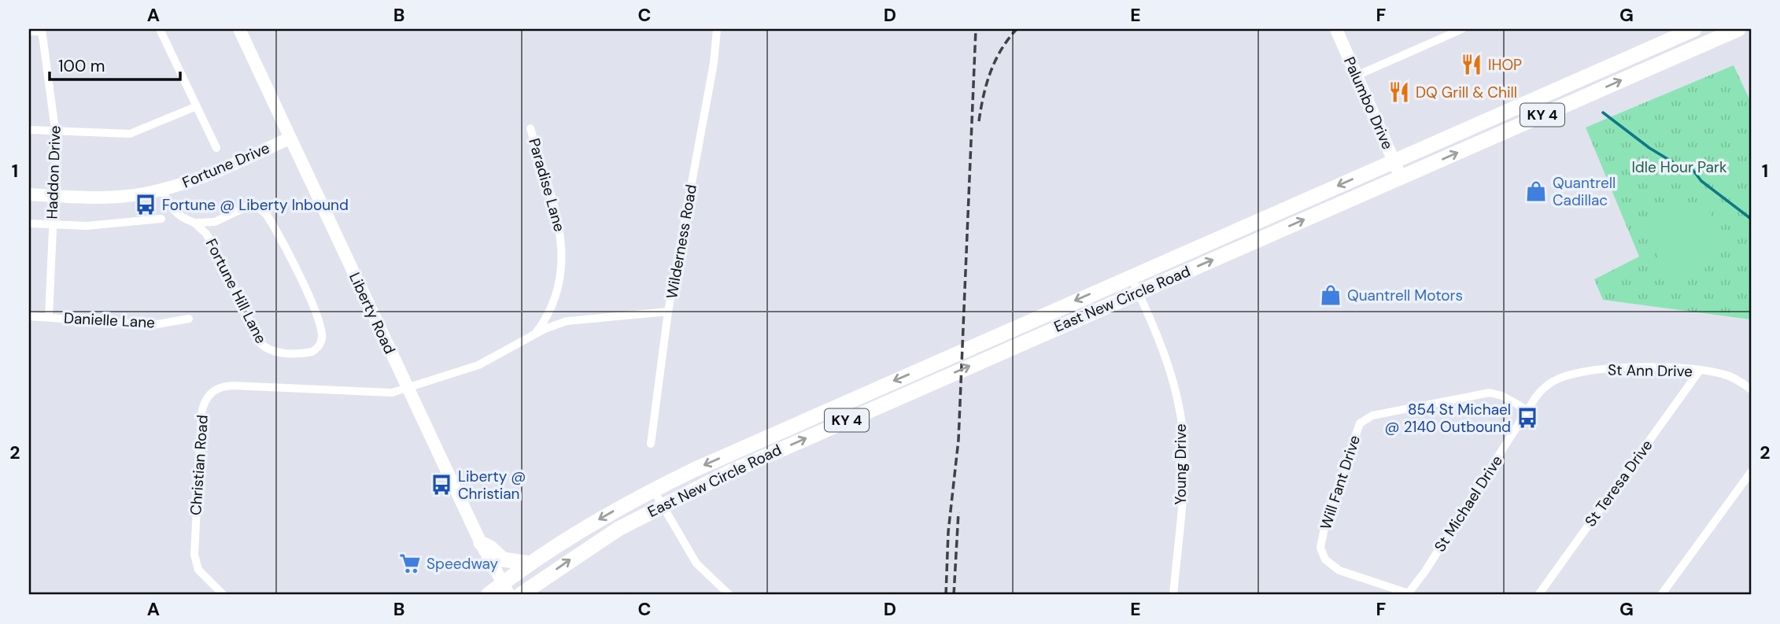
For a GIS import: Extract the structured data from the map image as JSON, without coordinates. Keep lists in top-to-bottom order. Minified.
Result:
{"streets":{"highway":["KY 4","East New Circle Road"],"main road":["Palumbo Drive","Fortune Drive","Liberty Road"],"street":["Haddon Drive","Paradise Lane","Wilderness Road","Fortune Hill Lane","Danielle Lane","St Ann Drive","Young Drive","Christian Road","Will Fant Drive","St Teresa Drive","St Michael Drive"]},"crossings":[["Palumbo Drive","East New Circle Road"],["Fortune Drive","Haddon Drive"],["Fortune Drive","Fortune Hill Lane"],["Fortune Drive","Liberty Road"],["Haddon Drive","Danielle Lane"],["Paradise Lane","Wilderness Road"],["Wilderness Road","Liberty Road"],["Wilderness Road","Christian Road"],["East New Circle Road","Liberty Road"],["East New Circle Road","Young Drive"],["Liberty Road","Christian Road"],["St Ann Drive","Will Fant Drive"],["St Ann Drive","St Teresa Drive"],["St Ann Drive","St Michael Drive"],["Will Fant Drive","St Michael Drive"]],"parks":["Idle Hour Park"],"places":{"restaurant":["IHOP","DQ Grill & Chill"],"shop":["Quantrell Cadillac","Quantrell Motors"],"bus stop":["Fortune @ Liberty Inbound","854 St Michael @ 2140 Outbound","Liberty @ Christian"],"supermarket":["Speedway"]},"scale_bar":"100 m","grid":{"columns":["A","B","C","D","E","F","G"],"rows":["1","2"]}}
